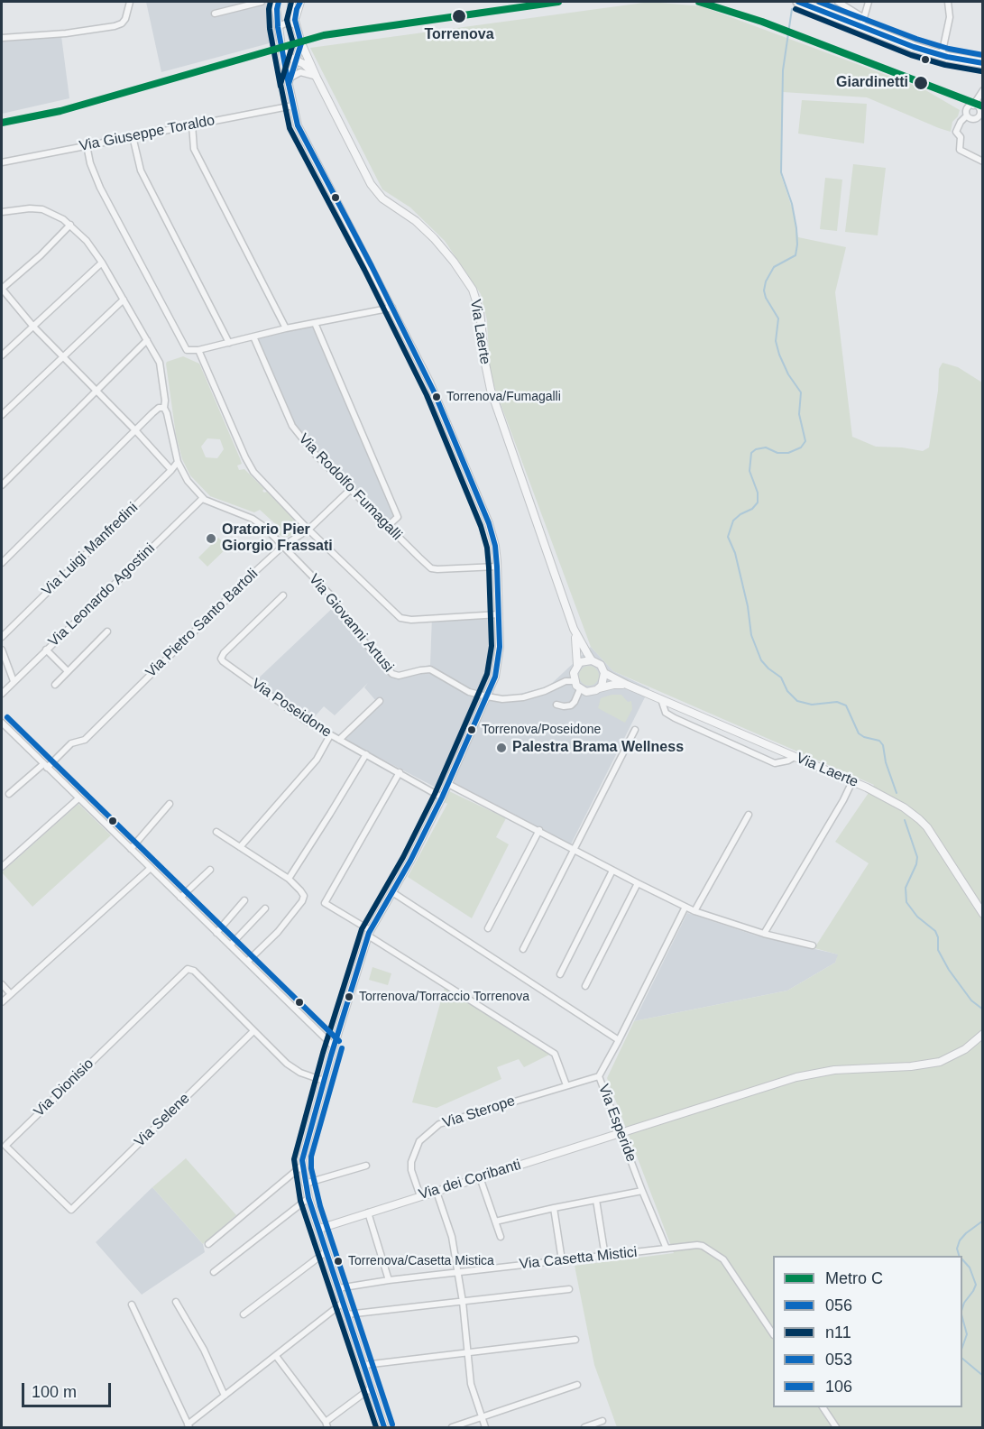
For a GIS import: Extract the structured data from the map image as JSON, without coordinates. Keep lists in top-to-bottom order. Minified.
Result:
{"streets":{"street":["Via Giuseppe Toraldo","Via Laerte","Via Rodolfo Fumagalli","Via Luigi Manfredini","Via Leonardo Agostini","Via Pietro Santo Bartoli","Via Giovanni Artusi","Via Poseidone","Via Dionisio","Via Sterope","Via Selene","Via Esperide","Via dei Coribanti","Via Casetta Mistici"]},"crossings":[["Via Laerte","Via Giovanni Artusi"],["Via Rodolfo Fumagalli","Via Pietro Santo Bartoli"],["Via Luigi Manfredini","Via Giovanni Artusi"],["Via Leonardo Agostini","Via Giovanni Artusi"],["Via Pietro Santo Bartoli","Via Giovanni Artusi"],["Via Dionisio","Via Selene"],["Via Sterope","Via Esperide"],["Via Sterope","Via dei Coribanti"],["Via Esperide","Via dei Coribanti"],["Via Esperide","Via Casetta Mistici"]],"places":["Torrenova","Giardinetti","Torrenova/Fumagalli","Oratorio Pier Giorgio Frassati","Torrenova/Poseidone","Palestra Brama Wellness","Torrenova/Torraccio Torrenova","Torrenova/Casetta Mistica"],"lines":["metro line C","transit line 056","transit line n11","transit line 106","transit line 053"],"legend":["Metro C","056","n11","053","106"],"scale_bar":"100 m"}
